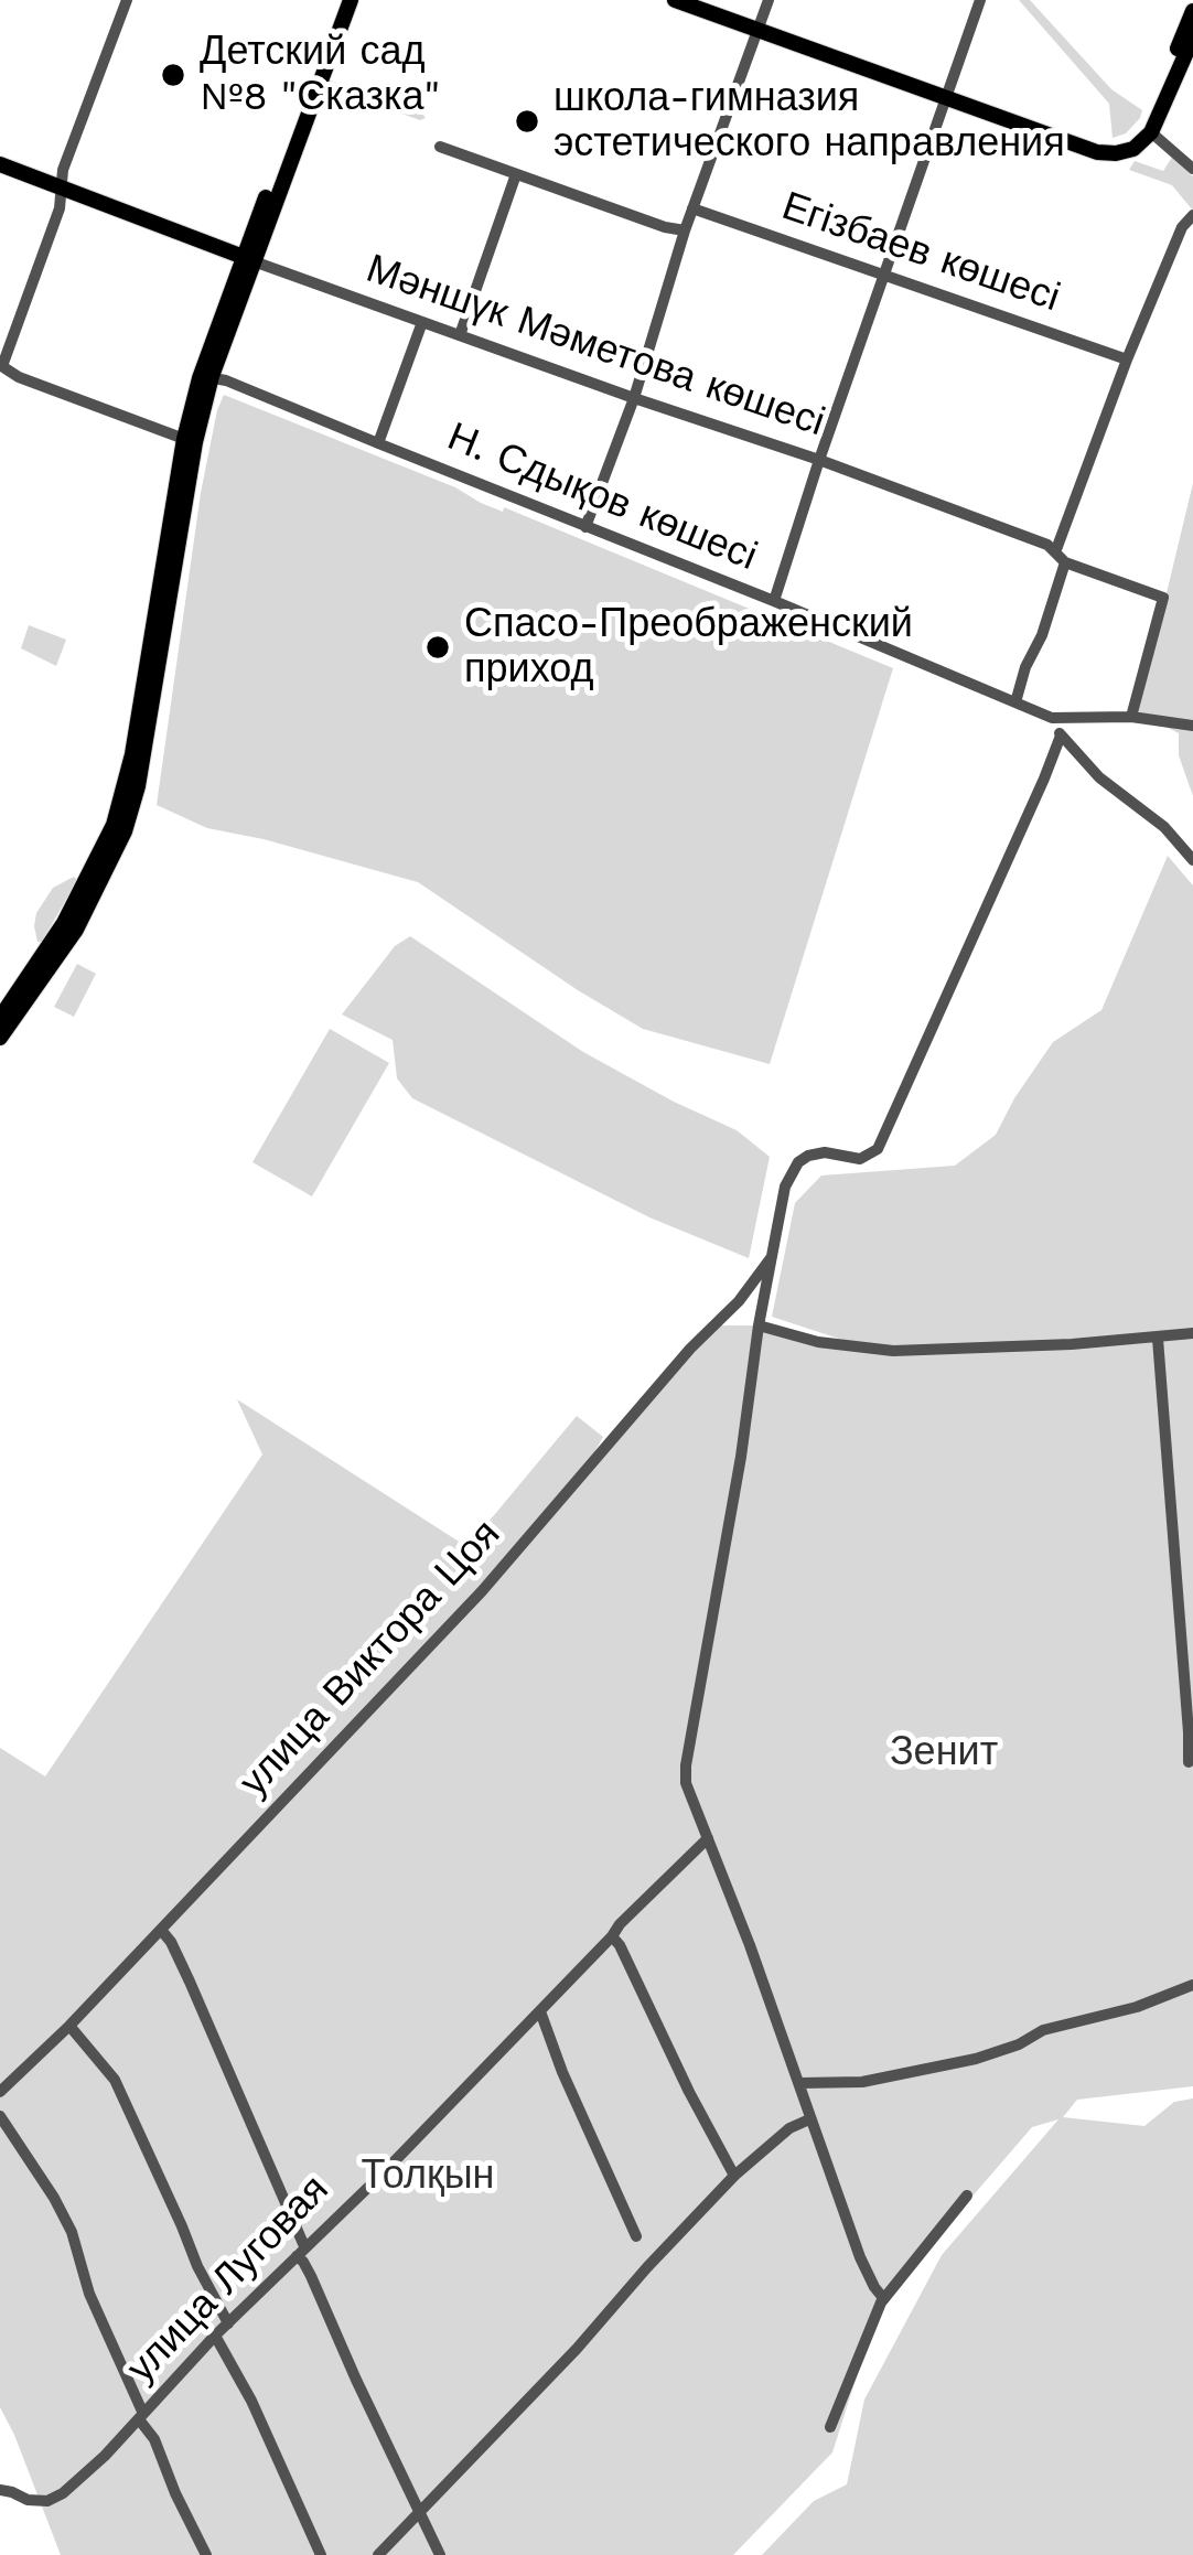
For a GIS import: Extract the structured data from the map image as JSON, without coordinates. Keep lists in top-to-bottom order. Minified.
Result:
{"streets":{"main road":["Мәншүк Мәметова көшесі"],"street":["Егізбаев көшесі","Н. Сдықов көшесі","улица Виктора Цоя","улица Луговая"]},"parks":["Зенит","Толқын"],"places":["Детский сад №8 \"Сказка\"","школа-гимназия эстетического направления","Спасо-Преображенский приход"]}
